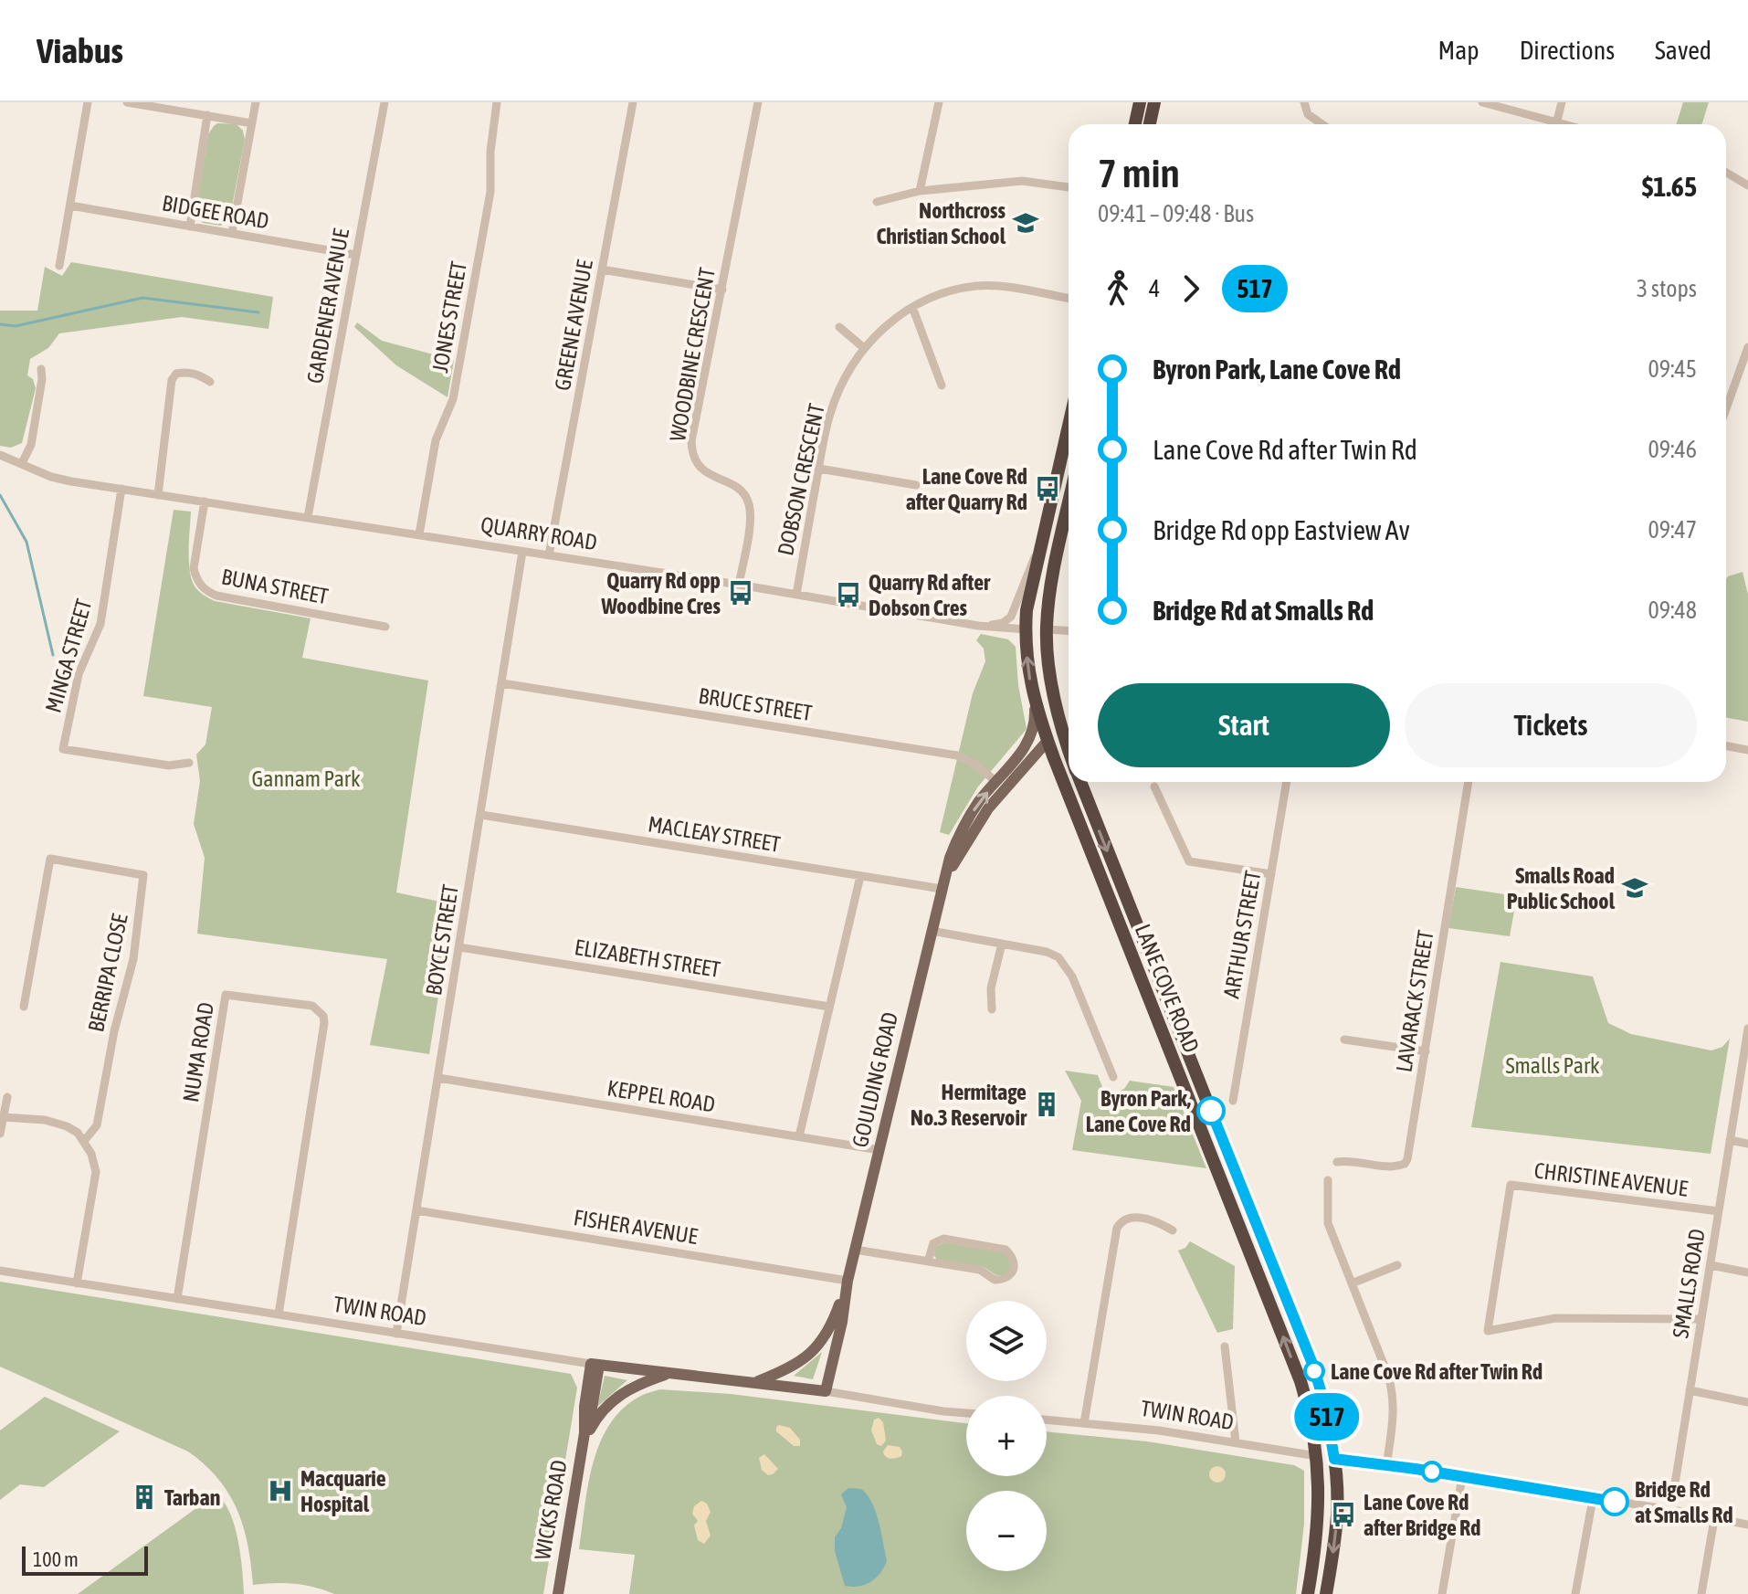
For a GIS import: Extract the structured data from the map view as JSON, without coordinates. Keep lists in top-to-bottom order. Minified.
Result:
{"streets":{"highway":["QUARRY ROAD","LANE COVE ROAD","TWIN ROAD"],"main road":["GOULDING ROAD","WICKS ROAD"],"street":["BIDGEE ROAD","GARDENER AVENUE","JONES STREET","GREENE AVENUE","WOODBINE CRESCENT","DOBSON CRESCENT","BUNA STREET","MINGA STREET","BRUCE STREET","MACLEAY STREET","ARTHUR STREET","BOYCE STREET","ELIZABETH STREET","BERRIPA CLOSE","LAVARACK STREET","NUMA ROAD","KEPPEL ROAD","CHRISTINE AVENUE","FISHER AVENUE","SMALLS ROAD"]},"crossings":[["BIDGEE ROAD","GARDENER AVENUE"],["GARDENER AVENUE","QUARRY ROAD"],["JONES STREET","QUARRY ROAD"],["GREENE AVENUE","QUARRY ROAD"],["WOODBINE CRESCENT","QUARRY ROAD"],["DOBSON CRESCENT","QUARRY ROAD"],["QUARRY ROAD","BUNA STREET"],["QUARRY ROAD","MINGA STREET"],["QUARRY ROAD","BOYCE STREET"],["QUARRY ROAD","LANE COVE ROAD"],["BRUCE STREET","BOYCE STREET"],["BRUCE STREET","GOULDING ROAD"],["MACLEAY STREET","BOYCE STREET"],["MACLEAY STREET","GOULDING ROAD"],["BOYCE STREET","ELIZABETH STREET"],["BOYCE STREET","KEPPEL ROAD"],["BOYCE STREET","FISHER AVENUE"],["BOYCE STREET","TWIN ROAD"],["LANE COVE ROAD","GOULDING ROAD"],["LANE COVE ROAD","TWIN ROAD"],["NUMA ROAD","TWIN ROAD"],["GOULDING ROAD","KEPPEL ROAD"],["GOULDING ROAD","FISHER AVENUE"],["GOULDING ROAD","TWIN ROAD"],["CHRISTINE AVENUE","SMALLS ROAD"],["TWIN ROAD","WICKS ROAD"]],"parks":["Gannam Park","Smalls Park"],"places":{"school or university":["Northcross Christian School","Smalls Road Public School"],"bus stop":["Lane Cove Rd after Quarry Rd","Quarry Rd opp Woodbine Cres","Quarry Rd after Dobson Cres","Lane Cove Rd after Bridge Rd"],"building":["Hermitage No.3 Reservoir","Tarban"],"other":["Byron Park, Lane Cove Rd","Lane Cove Rd after Twin Rd","Bridge Rd at Smalls Rd"],"hospital":["Macquarie Hospital"]},"lines":["bus line 517"],"scale_bar":"100 m","page":{"header":"Viabus","nav":["Map","Directions","Saved"],"on_map":"517","heading":["7 min","09:41 – 09:48 · Bus","$1.65"],"legs":["4","517","3 stops"],"list":[{"name":"Byron Park, Lane Cove Rd","value":"09:45"},{"name":"Lane Cove Rd after Twin Rd","value":"09:46"},{"name":"Bridge Rd opp Eastview Av","value":"09:47"},{"name":"Bridge Rd at Smalls Rd","value":"09:48"}],"buttons":["Start","Tickets"],"map_buttons":["+","−"],"scale":"100 m"}}
